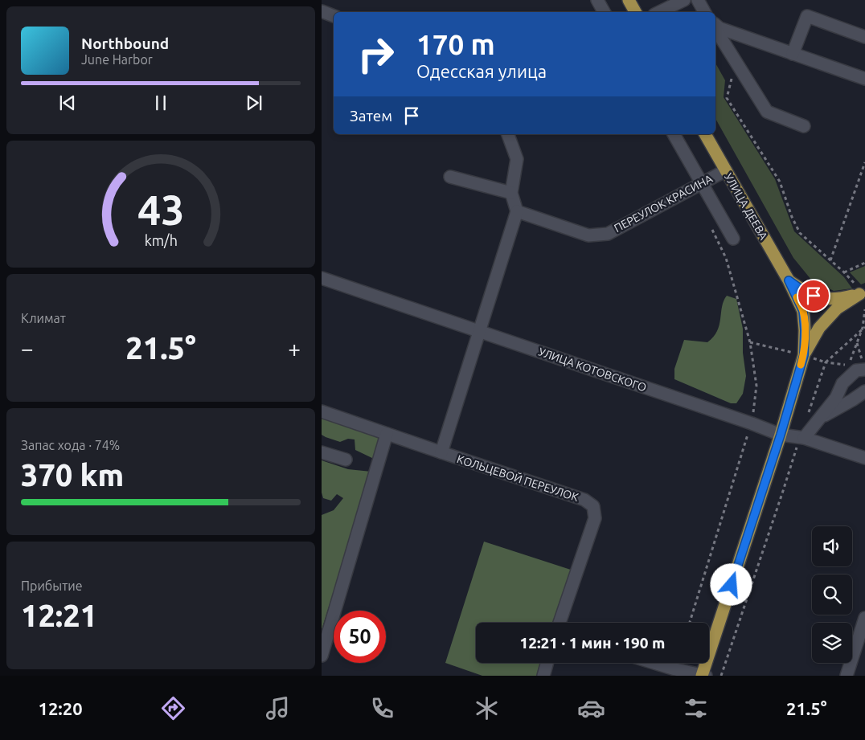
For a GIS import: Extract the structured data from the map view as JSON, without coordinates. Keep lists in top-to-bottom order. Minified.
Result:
{"streets":{"main road":["УЛИЦА ДЕЕВА"],"street":["ПЕРЕУЛОК КРАСИНА","УЛИЦА КОТОВСКОГО","КОЛЬЦЕВОЙ ПЕРЕУЛОК"]},"crossings":[["ПЕРЕУЛОК КРАСИНА","УЛИЦА ДЕЕВА"]],"page":{"turn":["170 m","Одесская улица"],"song":["Northbound","June Harbor"],"then":"Затем","tile":["Климат",["Запас хода · 74%","370 km"],["Прибытие","12:21"]],"heat":["−","21.5°","+"],"limit":"50","trip":"12:21 · 1 мин · 190 m","tabs":["12:20","21.5°"],"gauge":["43","km/h"]}}
